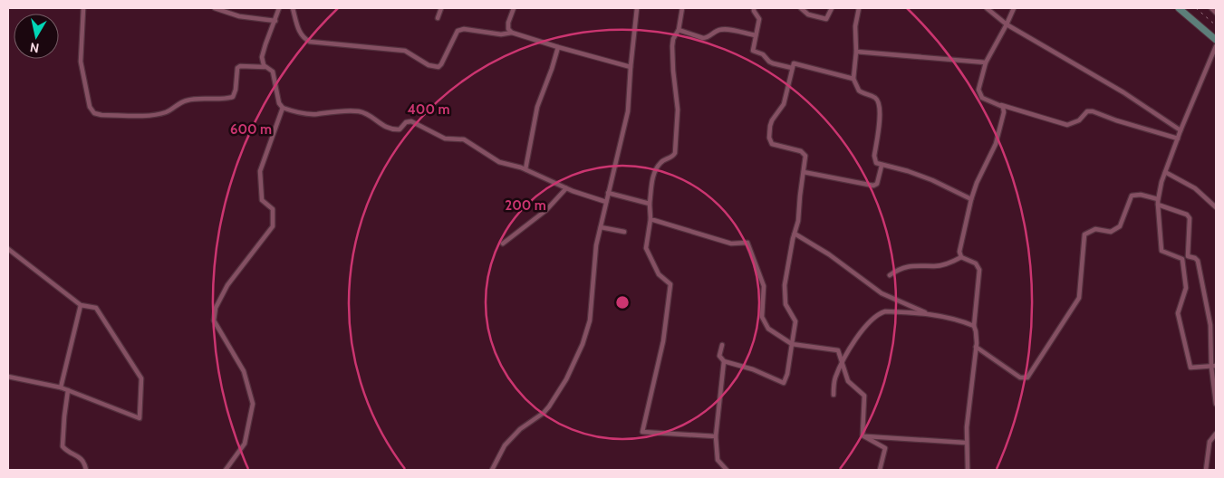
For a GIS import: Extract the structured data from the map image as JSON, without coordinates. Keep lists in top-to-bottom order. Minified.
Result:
{"north":"bottom","rings":["400 m","600 m","200 m"]}
